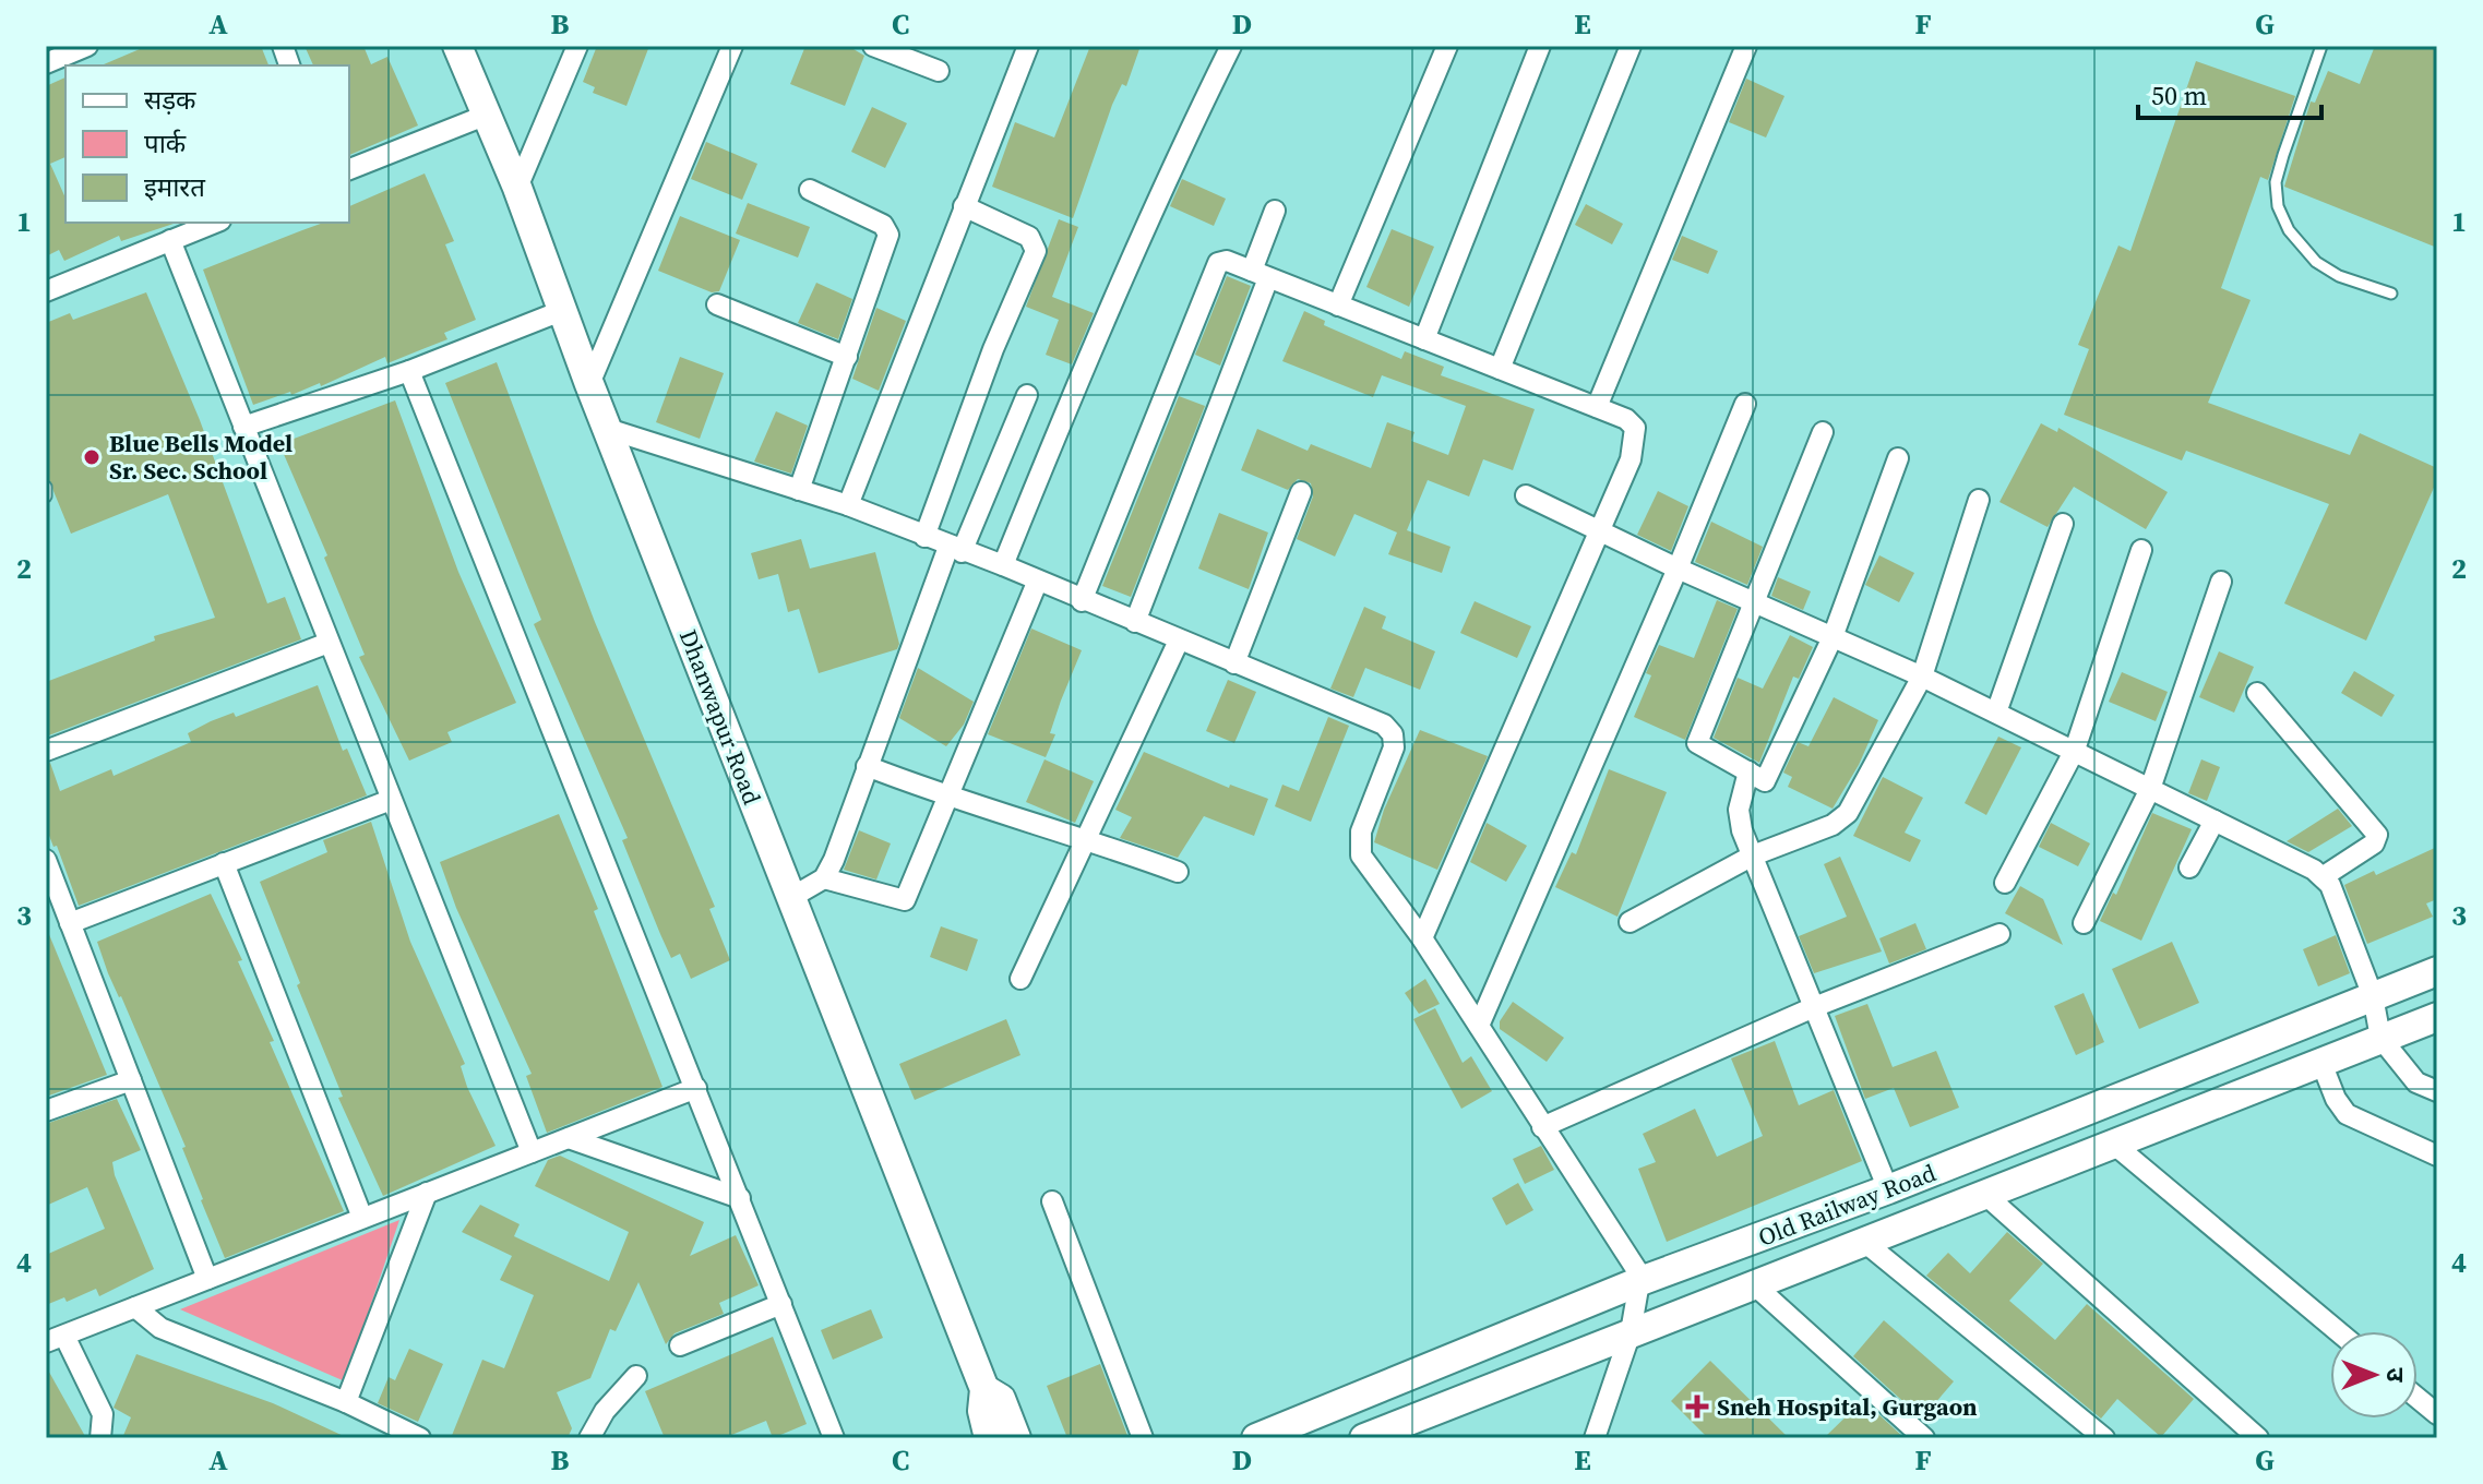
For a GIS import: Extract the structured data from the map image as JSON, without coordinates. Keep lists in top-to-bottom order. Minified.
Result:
{"streets":{"main road":["Dhanwapur Road","Old Railway Road"]},"places":{"other":["Blue Bells Model Sr. Sec. School"],"health":["Sneh Hospital, Gurgaon"]},"legend":["सड़क","पार्क","इमारत"],"scale_bar":"50 m","north":"right","grid":{"columns":["A","B","C","D","E","F","G"],"rows":["1","2","3","4"]}}
